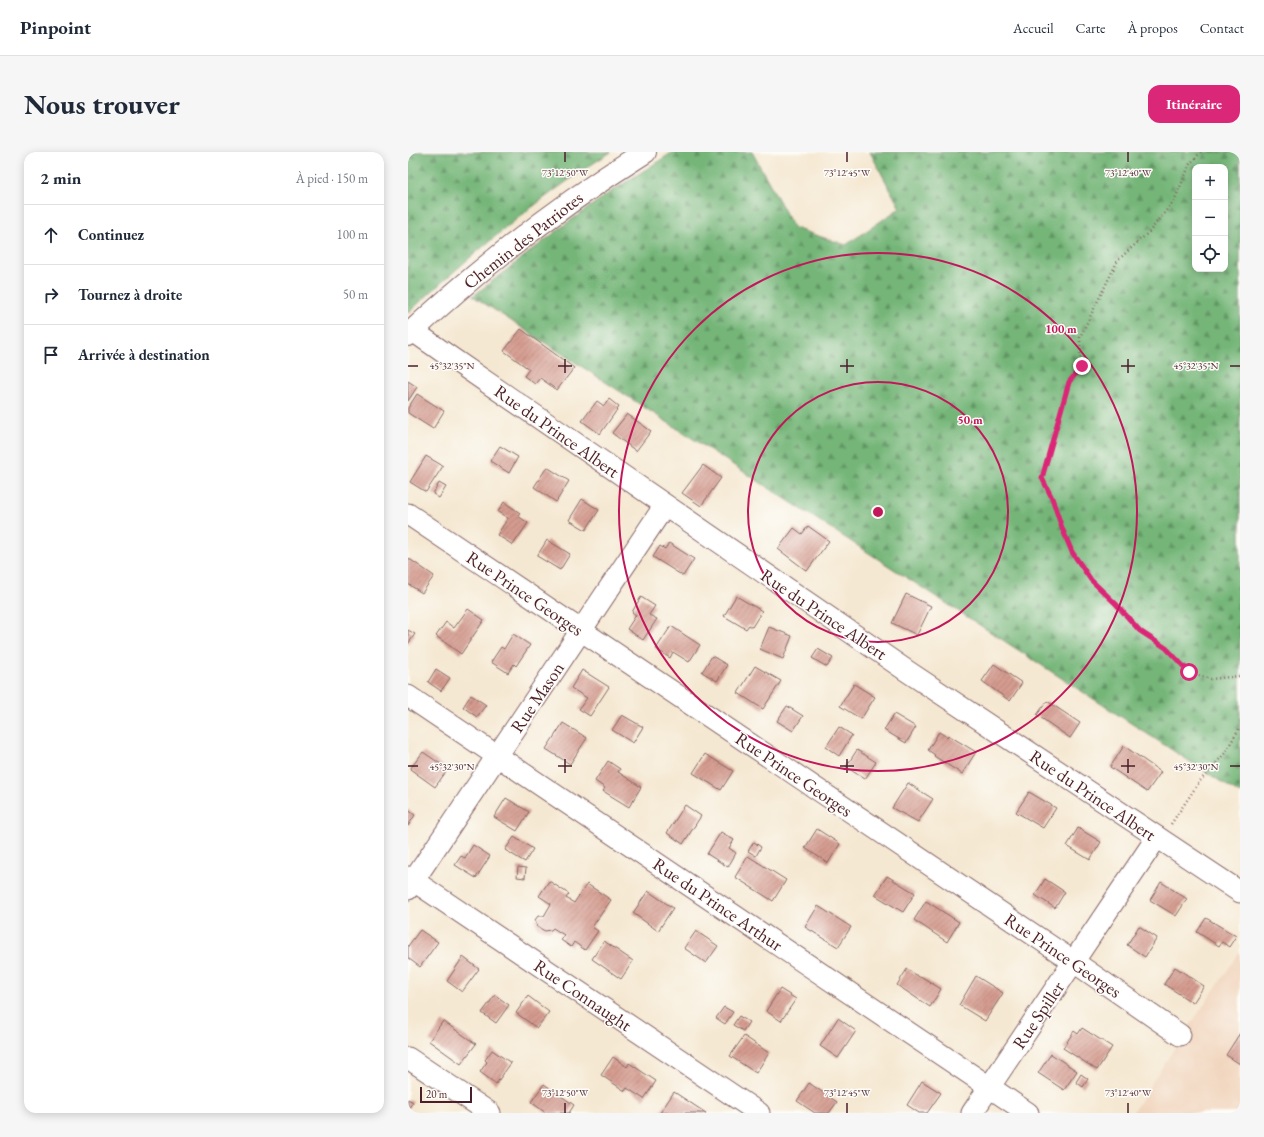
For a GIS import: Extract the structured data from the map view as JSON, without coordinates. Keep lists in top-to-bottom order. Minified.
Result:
{"streets":{"main road":["Chemin des Patriotes"],"street":["Rue du Prince Albert","Rue Prince Georges","Rue Mason","Rue du Prince Arthur","Rue Connaught","Rue Spiller"]},"crossings":[["Chemin des Patriotes","Rue du Prince Albert"],["Rue du Prince Albert","Rue Mason"],["Rue du Prince Albert","Rue Spiller"],["Rue Prince Georges","Rue Mason"],["Rue Prince Georges","Rue Spiller"],["Rue Mason","Rue du Prince Arthur"],["Rue Mason","Rue Connaught"],["Rue du Prince Arthur","Rue Spiller"]],"scale_bar":"20 m","page":{"header":"Pinpoint","nav":["Accueil","Carte","À propos","Contact"],"buttons":"Itinéraire","title":"Nous trouver","heading":["2 min","À pied · 150 m"],"map_buttons":["+","−"],"list":[["Continuez","100 m"],["Tournez à droite","50 m"],"Arrivée à destination"],"scale":"20 m"},"coordinates":["73°12'50\"W","73°12'45\"W","73°12'40\"W","45°32'35\"N","45°32'30\"N"],"rings":["100 m","50 m"]}
